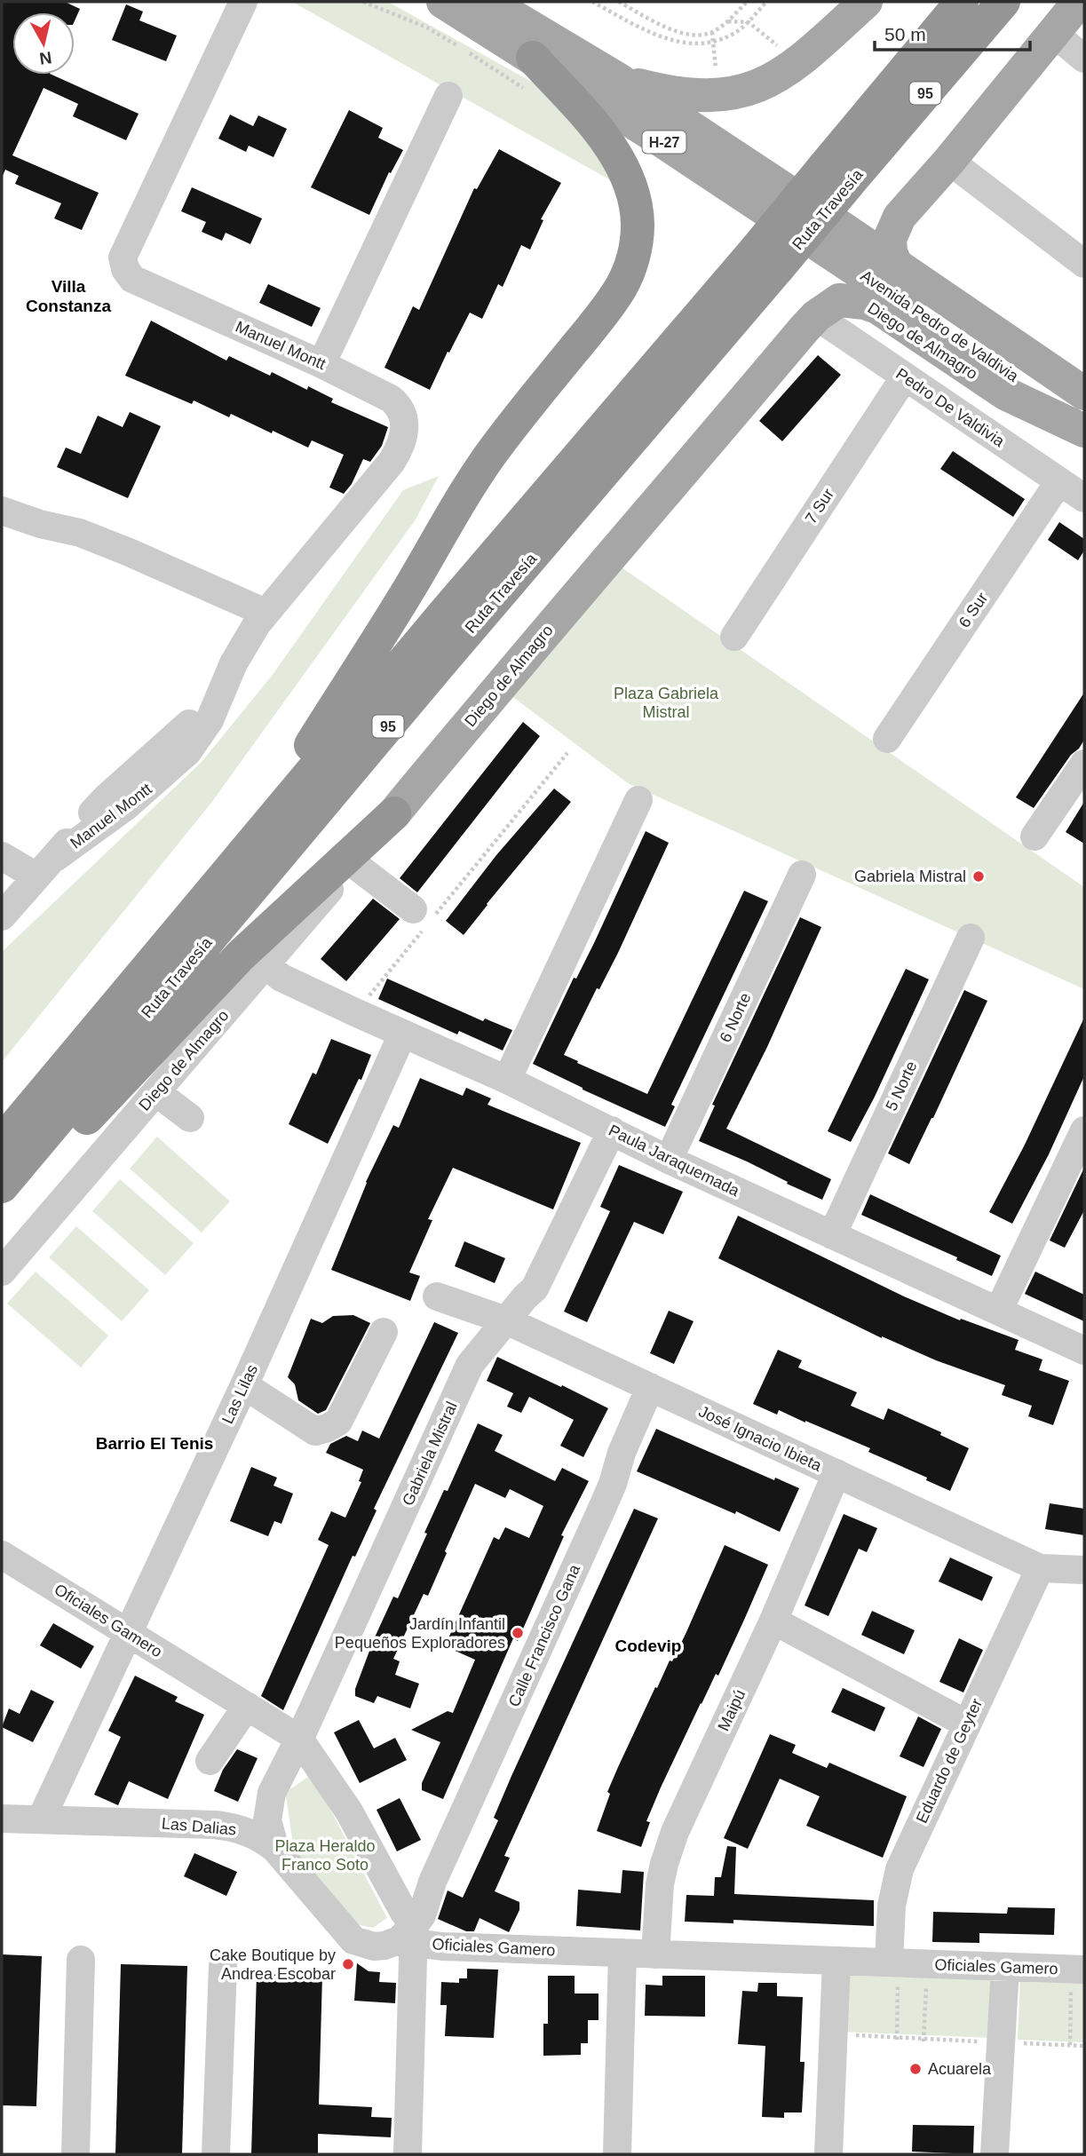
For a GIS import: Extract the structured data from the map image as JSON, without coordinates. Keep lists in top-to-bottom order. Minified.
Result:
{"streets":{"highway":["95","Ruta Travesía"],"main road":["H-27","Avenida Pedro de Valdivia","Diego de Almagro"],"street":["Manuel Montt","Pedro De Valdivia","7 Sur","6 Sur","6 Norte","5 Norte","Paula Jaraquemada","Las Lilas","José Ignacio Ibieta","Gabriela Mistral","Oficiales Gamero","Calle Francisco Gana","Maipú","Eduardo de Geyter","Las Dalias"]},"crossings":[["H-27","Avenida Pedro de Valdivia"],["Diego de Almagro","Pedro De Valdivia"],["Diego de Almagro","Paula Jaraquemada"],["Pedro De Valdivia","7 Sur"],["Pedro De Valdivia","6 Sur"],["6 Norte","Paula Jaraquemada"],["5 Norte","Paula Jaraquemada"],["Paula Jaraquemada","Las Lilas"],["Paula Jaraquemada","Gabriela Mistral"],["Las Lilas","Oficiales Gamero"],["Las Lilas","Las Dalias"],["José Ignacio Ibieta","Gabriela Mistral"],["José Ignacio Ibieta","Calle Francisco Gana"],["José Ignacio Ibieta","Maipú"],["José Ignacio Ibieta","Eduardo de Geyter"],["Gabriela Mistral","Oficiales Gamero"],["Gabriela Mistral","Las Dalias"],["Oficiales Gamero","Calle Francisco Gana"],["Oficiales Gamero","Maipú"],["Oficiales Gamero","Eduardo de Geyter"],["Oficiales Gamero","Las Dalias"],["Calle Francisco Gana","Las Dalias"]],"districts":["Villa Constanza","Barrio El Tenis","Codevip"],"parks":["Plaza Gabriela Mistral","Plaza Heraldo Franco Soto"],"places":["Gabriela Mistral","Jardín Infantil Pequeños Exploradores","Cake Boutique by Andrea Escobar","Acuarela"],"scale_bar":"50 m","north":"bottom"}
